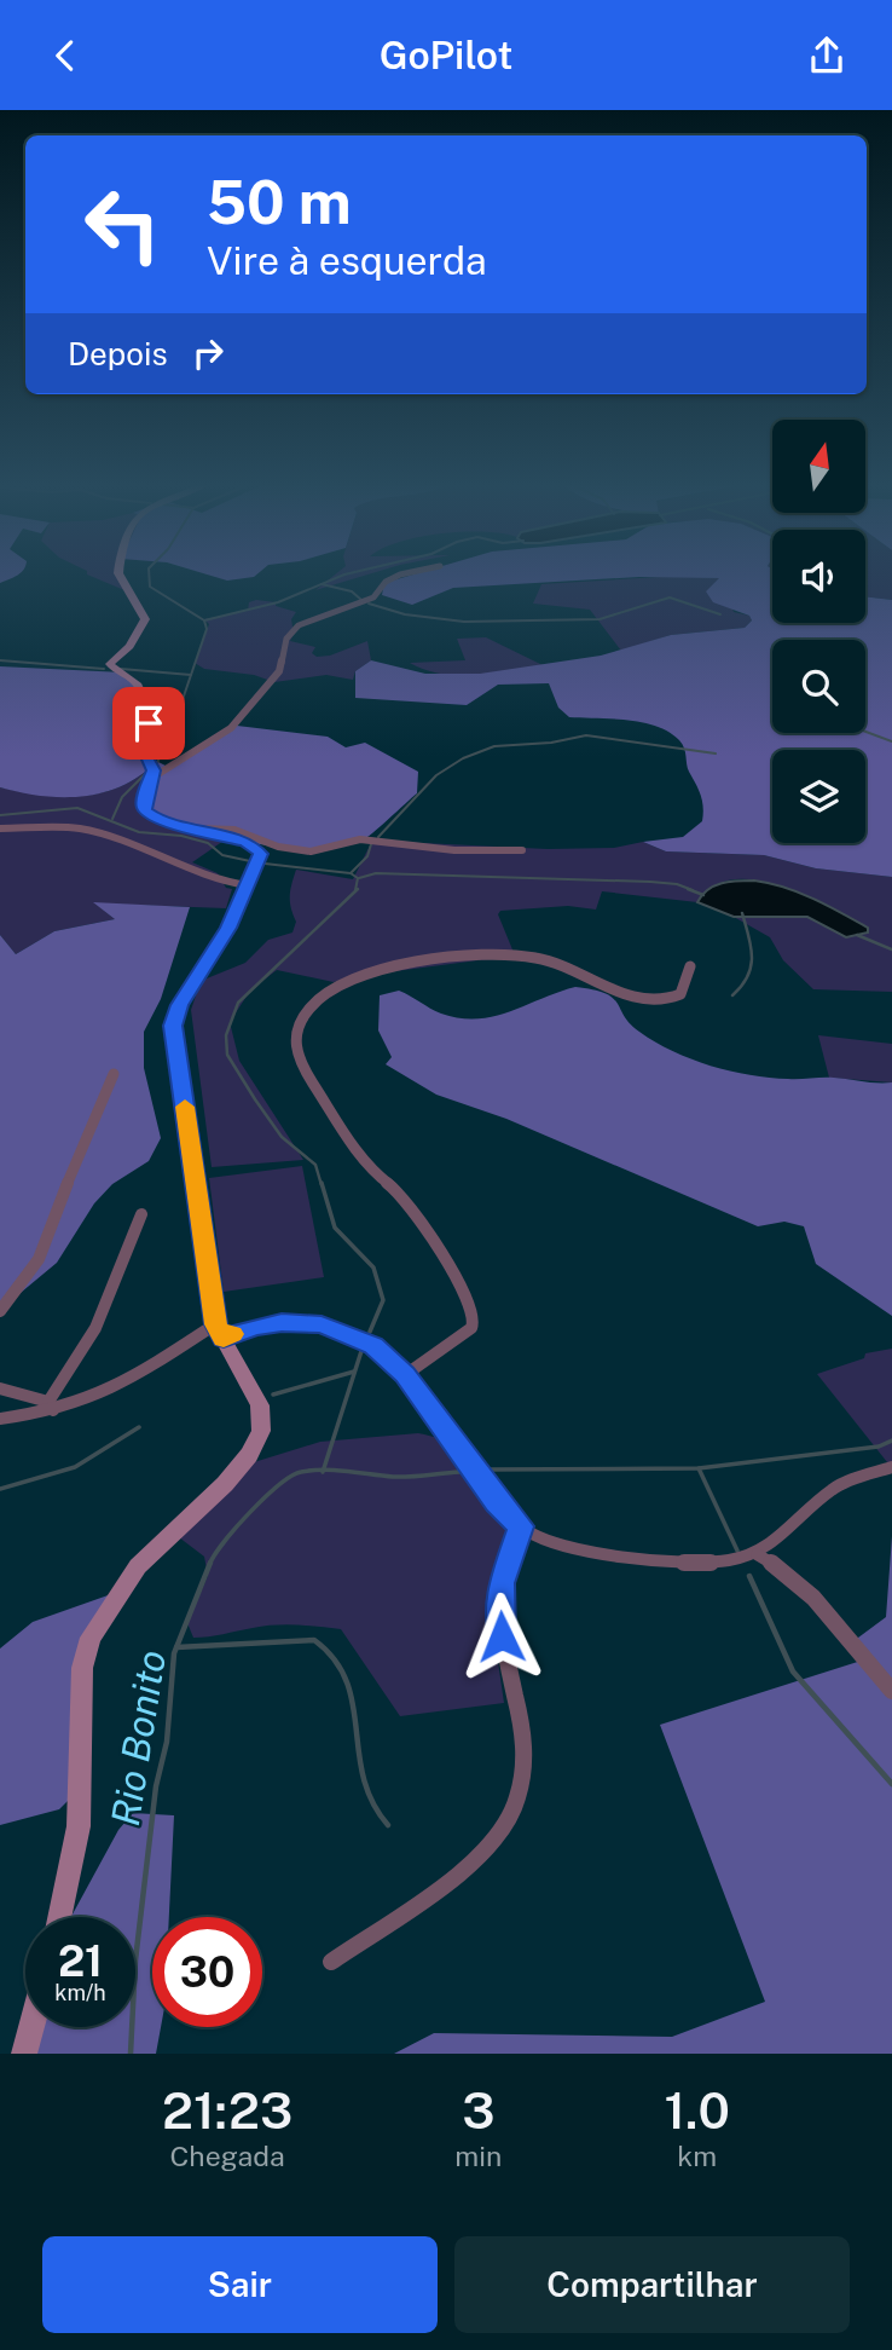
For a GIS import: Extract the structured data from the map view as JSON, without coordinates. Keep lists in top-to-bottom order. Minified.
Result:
{"water":["Rio Bonito"],"north":"top","page":{"header":"GoPilot","turn":["50 m","Vire à esquerda"],"then":"Depois","speed":"21 km/h","limit":"30","eta":["21:23","Chegada","3","min","1.0","km"],"buttons":["Sair","Compartilhar"]}}
